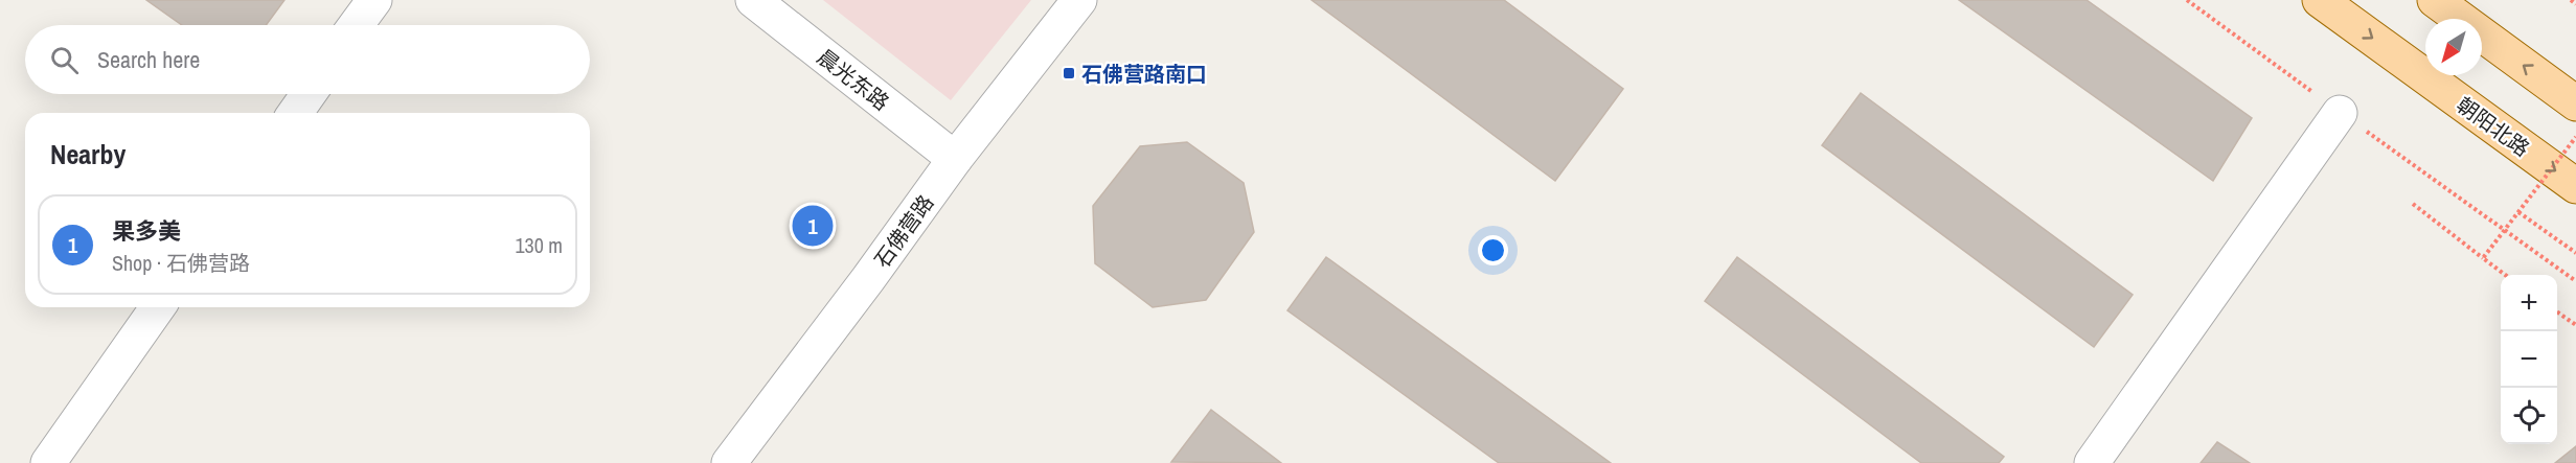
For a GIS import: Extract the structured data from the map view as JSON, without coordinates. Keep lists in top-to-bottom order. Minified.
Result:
{"streets":{"main road":["朝阳北路"],"street":["晨光东路","石佛营路"]},"crossings":[["晨光东路","石佛营路"]],"places":{"transit":["石佛营路南口"]},"north":"bottom left","page":{"search":"Search here","heading":"Nearby","list":[{"mark":"1","name":"果多美","note":"Shop · 石佛营路","value":"130 m"}],"pins":"1","map_buttons":["+","−"]}}
